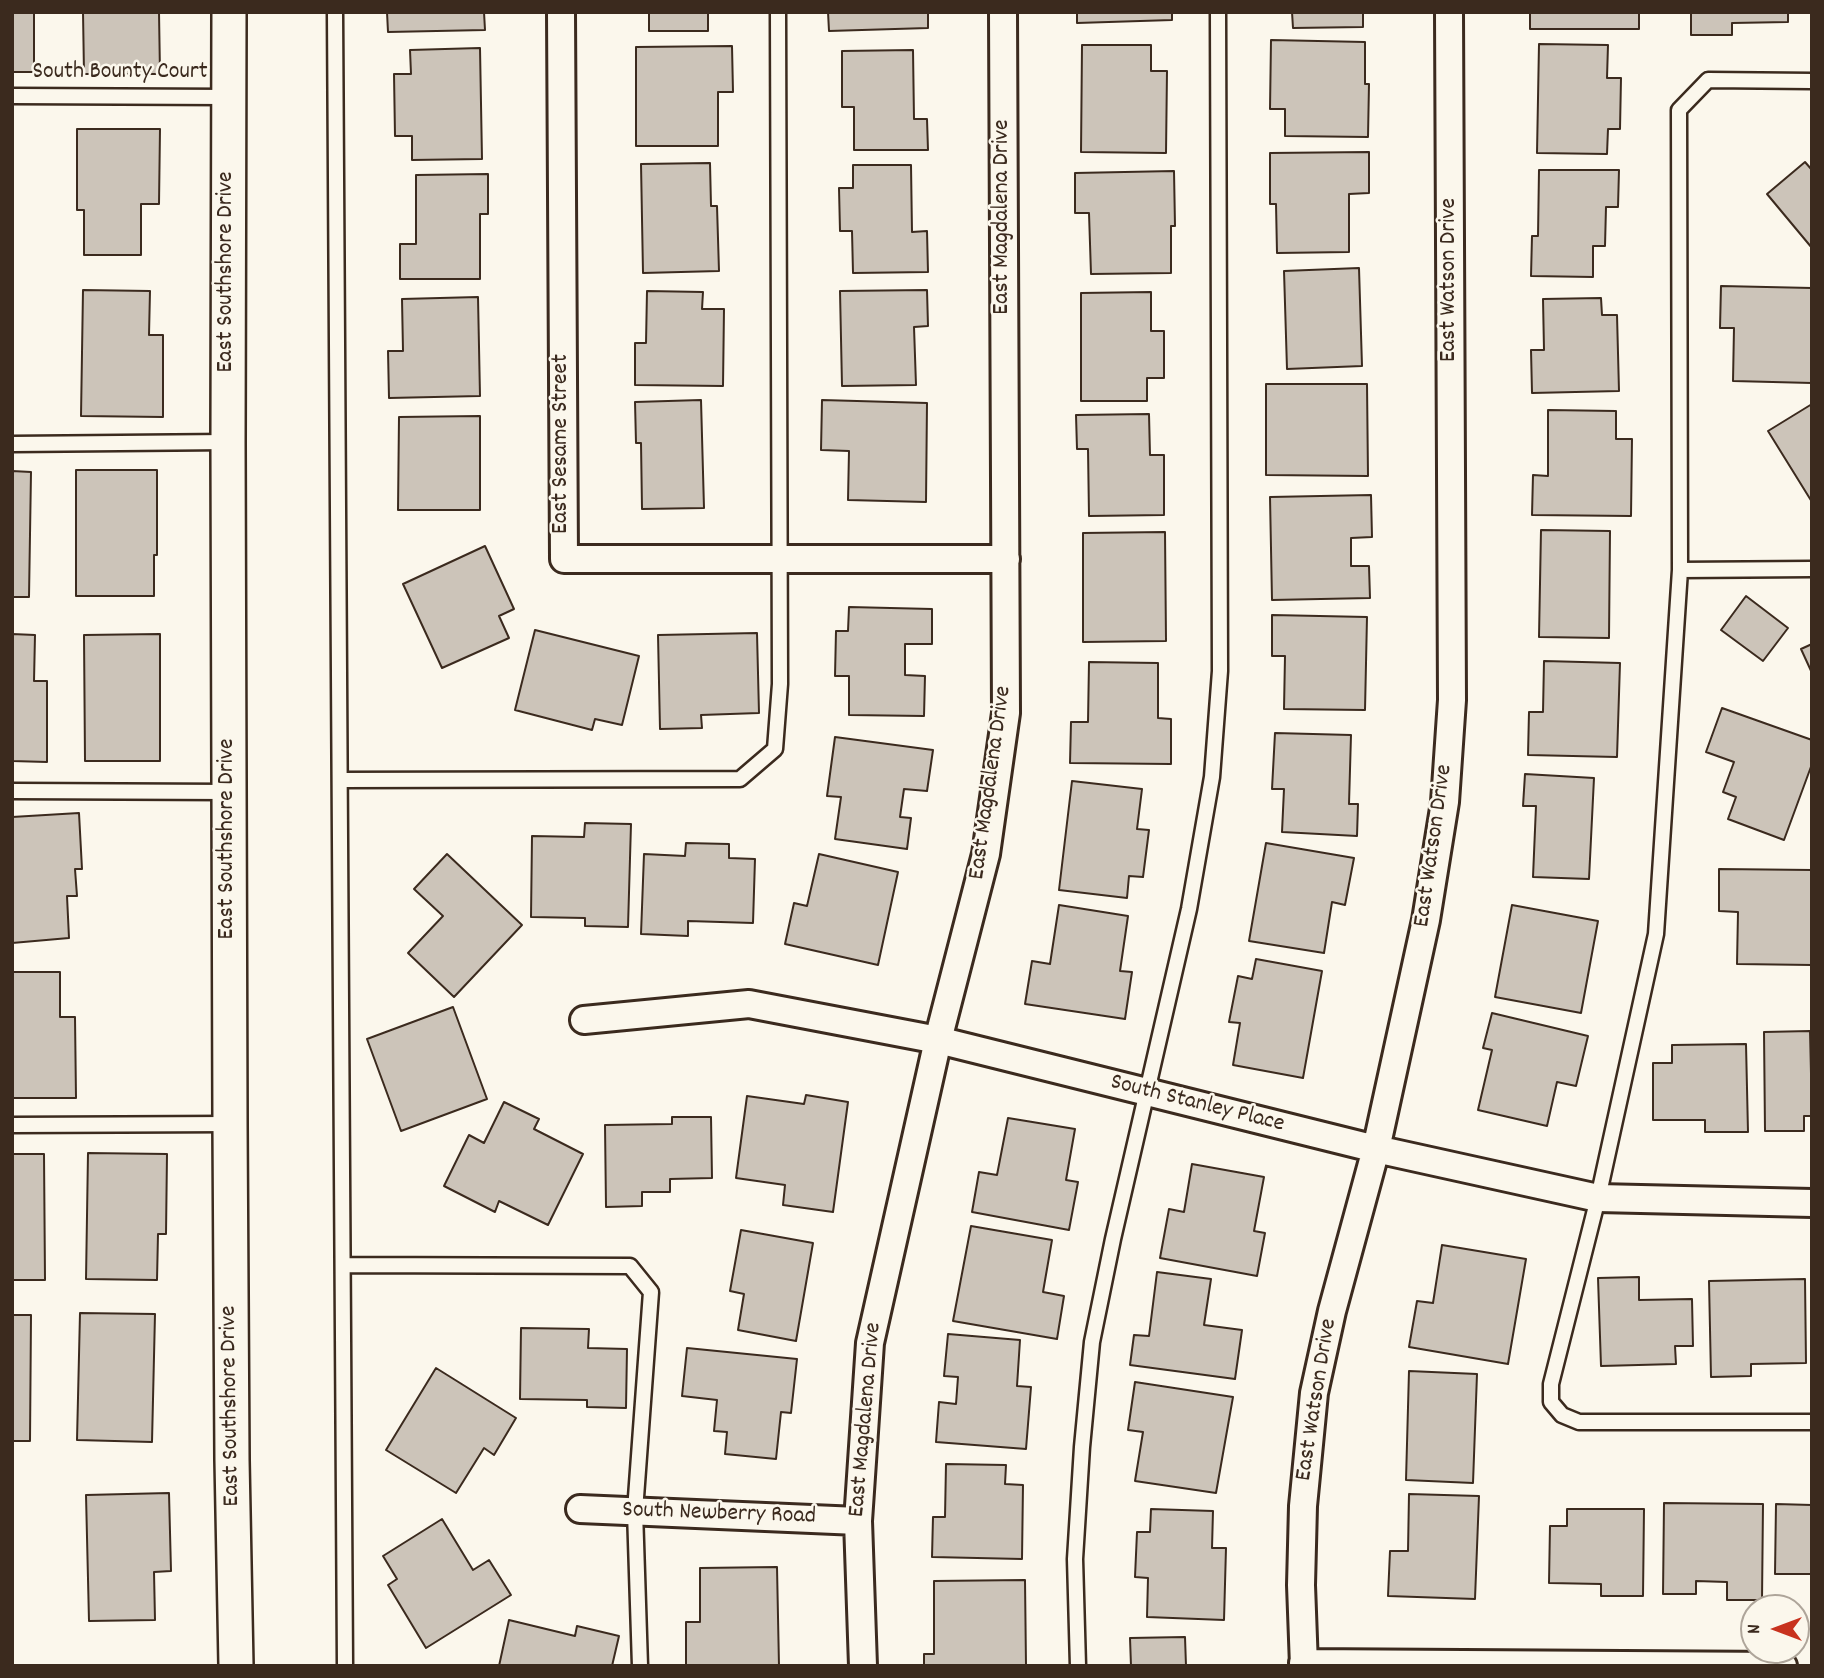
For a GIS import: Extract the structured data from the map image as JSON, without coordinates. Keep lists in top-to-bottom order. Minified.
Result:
{"streets":{"street":["East Magdalena Drive","East Southshore Drive","East Watson Drive","East Sesame Street","South Stanley Place","South Newberry Road"],"lane":["South Bounty Court"]},"crossings":[["South Bounty Court","East Southshore Drive"],["East Magdalena Drive","East Sesame Street"],["East Magdalena Drive","South Stanley Place"],["East Magdalena Drive","South Newberry Road"],["East Watson Drive","South Stanley Place"]],"north":"left"}
